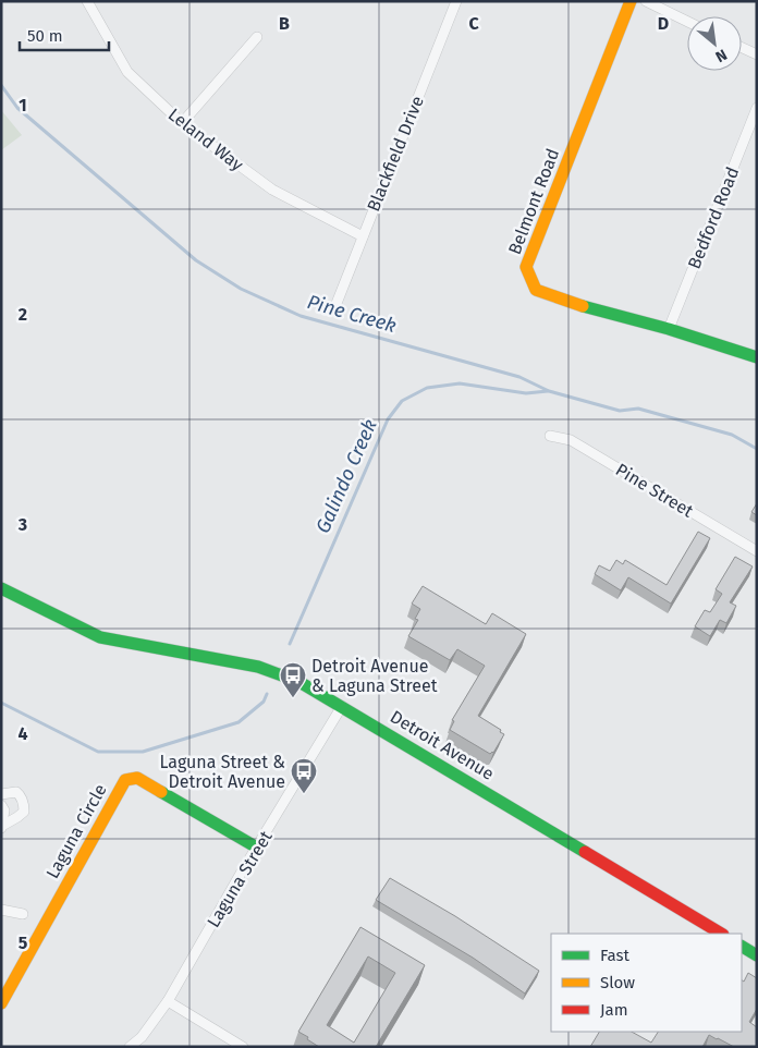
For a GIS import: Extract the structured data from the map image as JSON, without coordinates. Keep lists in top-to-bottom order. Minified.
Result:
{"streets":{"street":["Leland Way","Blackfield Drive","Belmont Road","Bedford Road","Pine Street","Detroit Avenue","Laguna Circle","Laguna Street"]},"crossings":[["Leland Way","Blackfield Drive"],["Belmont Road","Bedford Road"],["Detroit Avenue","Laguna Street"],["Laguna Circle","Laguna Street"]],"water":["Pine Creek","Galindo Creek"],"places":{"bus stop":["Detroit Avenue & Laguna Street","Laguna Street & Detroit Avenue"]},"legend":["Fast","Slow","Jam"],"scale_bar":"50 m","north":"bottom right","grid":{"columns":["B","C","D"],"rows":["1","2","3","4","5"]}}
